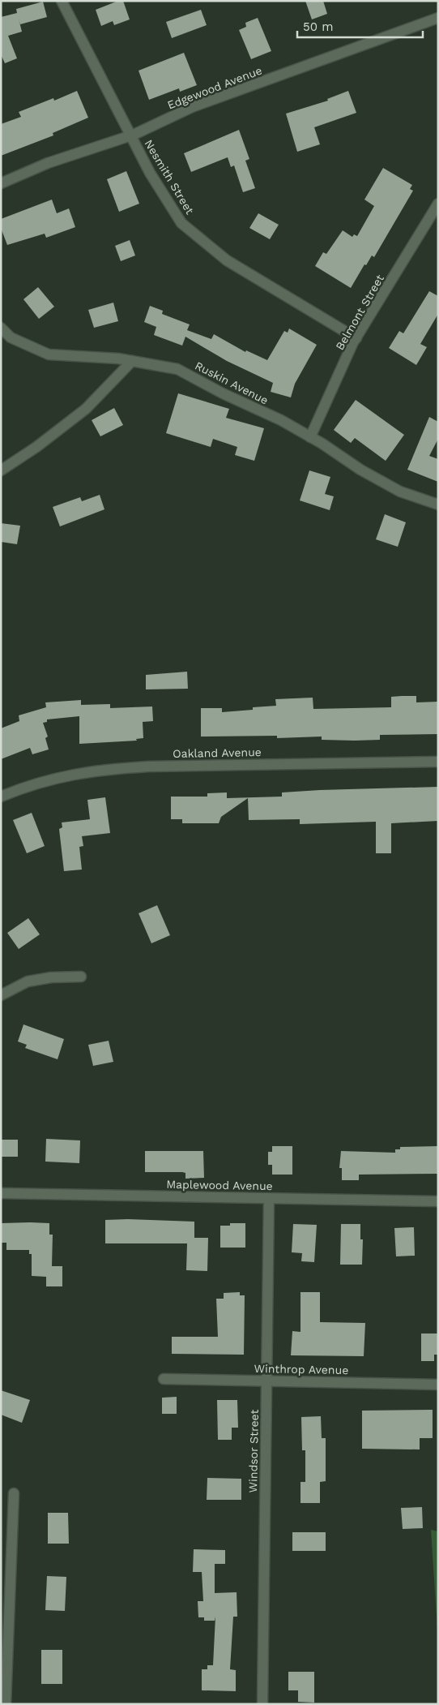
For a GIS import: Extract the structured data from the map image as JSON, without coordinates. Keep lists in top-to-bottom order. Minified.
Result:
{"streets":{"street":["Edgewood Avenue","Nesmith Street","Belmont Street","Ruskin Avenue","Oakland Avenue","Maplewood Avenue","Winthrop Avenue","Windsor Street"]},"crossings":[["Edgewood Avenue","Nesmith Street"],["Nesmith Street","Belmont Street"],["Belmont Street","Ruskin Avenue"],["Maplewood Avenue","Windsor Street"],["Winthrop Avenue","Windsor Street"]],"scale_bar":"50 m"}
